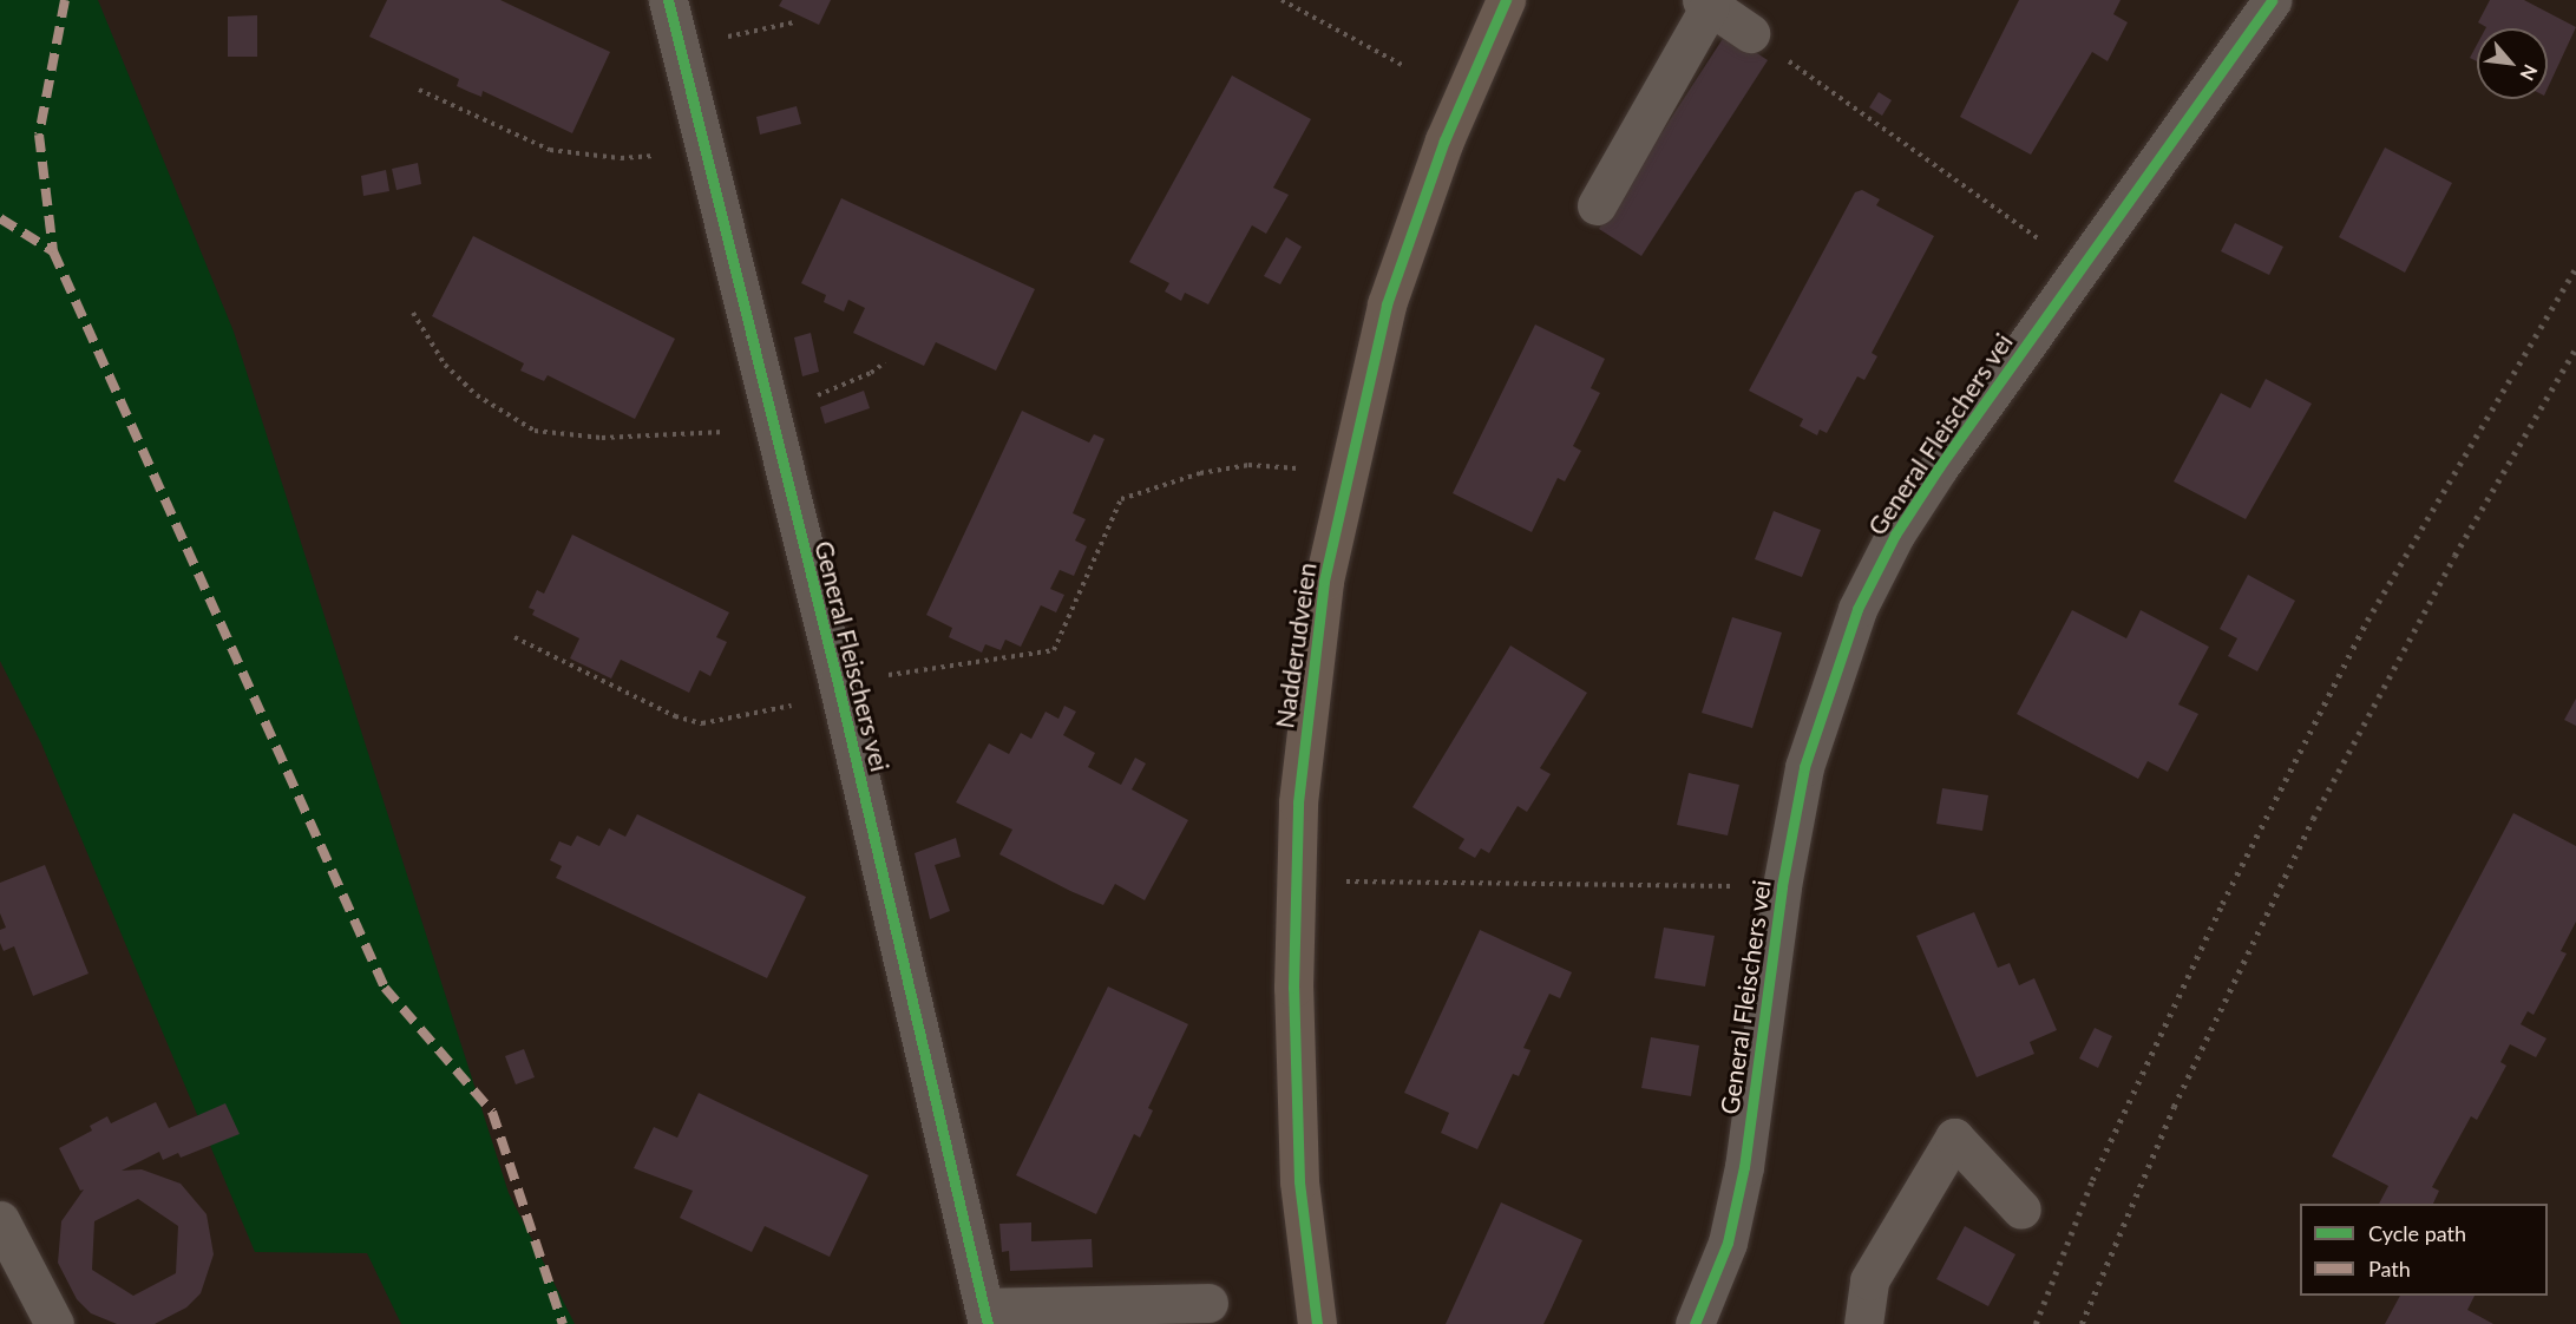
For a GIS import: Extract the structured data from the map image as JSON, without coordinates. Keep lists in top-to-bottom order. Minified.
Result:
{"streets":{"main road":["Nadderudveien"],"street":["General Fleischers vei"]},"legend":["Cycle path","Path"],"north":"bottom right"}
